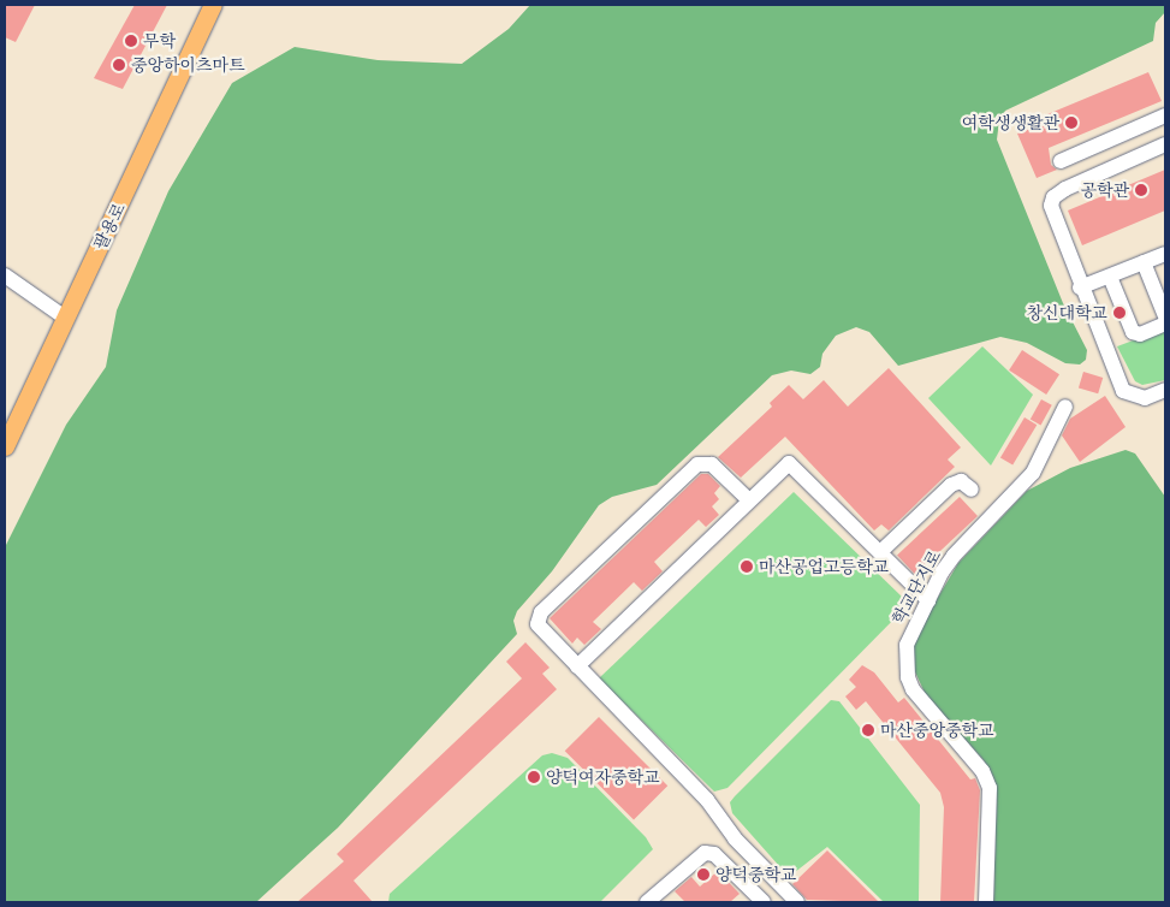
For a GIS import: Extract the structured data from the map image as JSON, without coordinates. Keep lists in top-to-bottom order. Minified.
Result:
{"streets":{"main road":["팔용로"],"street":["학교단지로"]},"places":["무학","중앙하이츠마트","여학생생활관","공학관","창신대학교","마산공업고등학교","마산중앙중학교","양덕여자중학교","양덕중학교"]}
